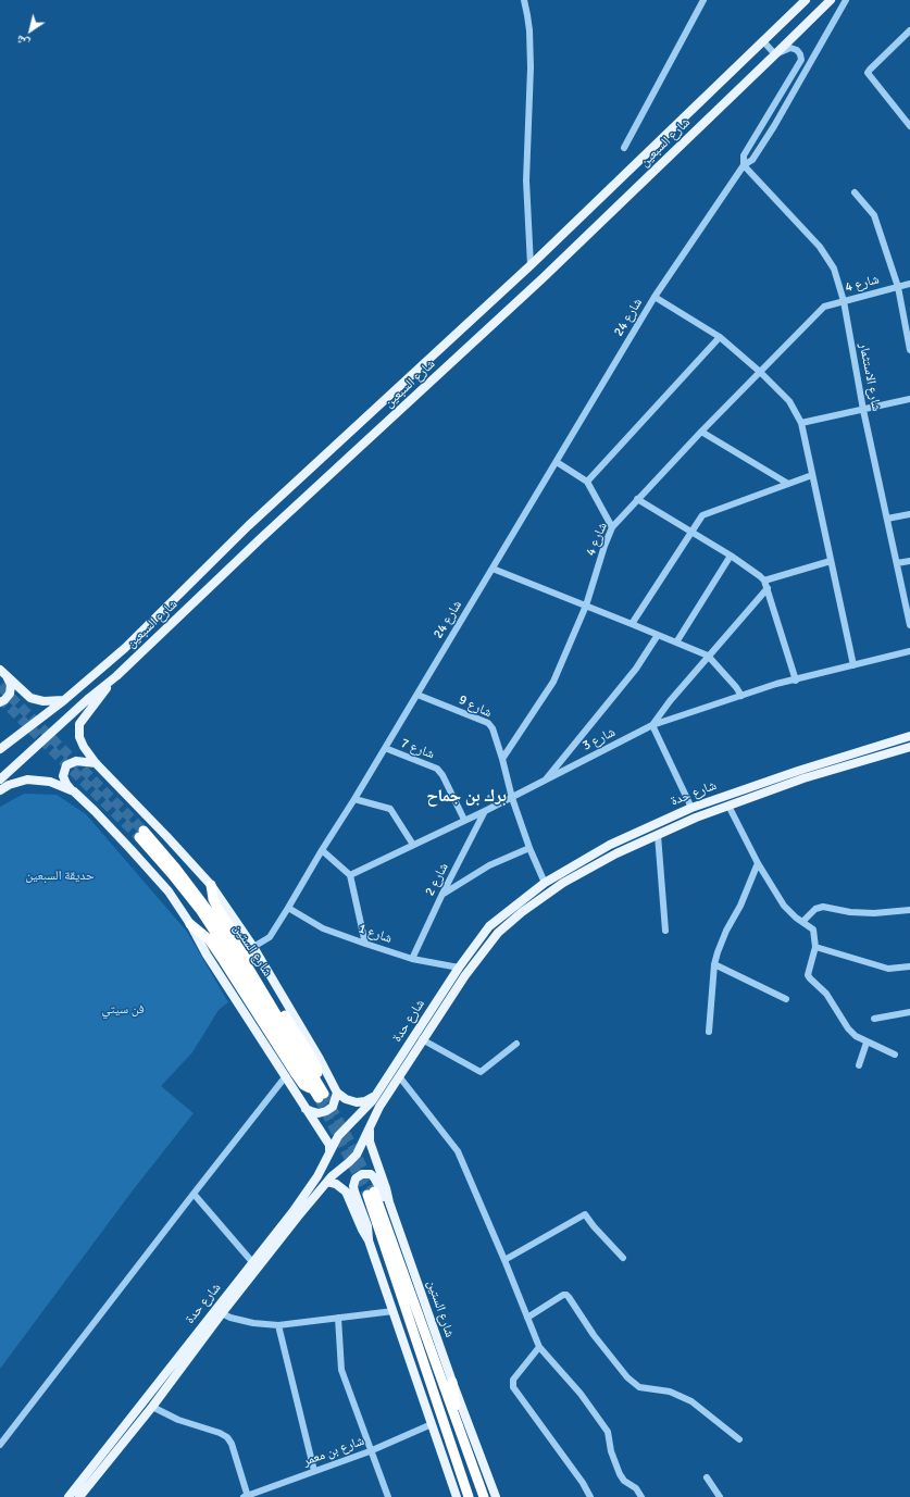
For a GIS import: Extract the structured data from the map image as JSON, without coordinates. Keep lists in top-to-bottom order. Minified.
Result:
{"streets":{"highway":["شارع الستين"],"main road":["شارع السبعين","شارع حدة"],"street":["شارع 4","شارع 24","شارع الاستثمار","شارع 9","شارع 3","شارع 7","شارع 2","شارع 1","شارع بن معمر"]},"crossings":[["شارع 4","شارع الاستثمار"],["شارع 4","شارع 9"],["شارع 24","شارع الاستثمار"],["شارع 24","شارع 9"],["شارع 24","شارع 7"],["شارع 24","شارع 1"],["شارع 3","شارع 7"],["شارع 3","شارع 2"],["شارع حدة","شارع 1"],["شارع حدة","شارع الستين"],["شارع 2","شارع 1"]],"districts":["برك بن جماح"],"parks":["حديقة السبعين","فن سيتي"],"north":"bottom left"}
